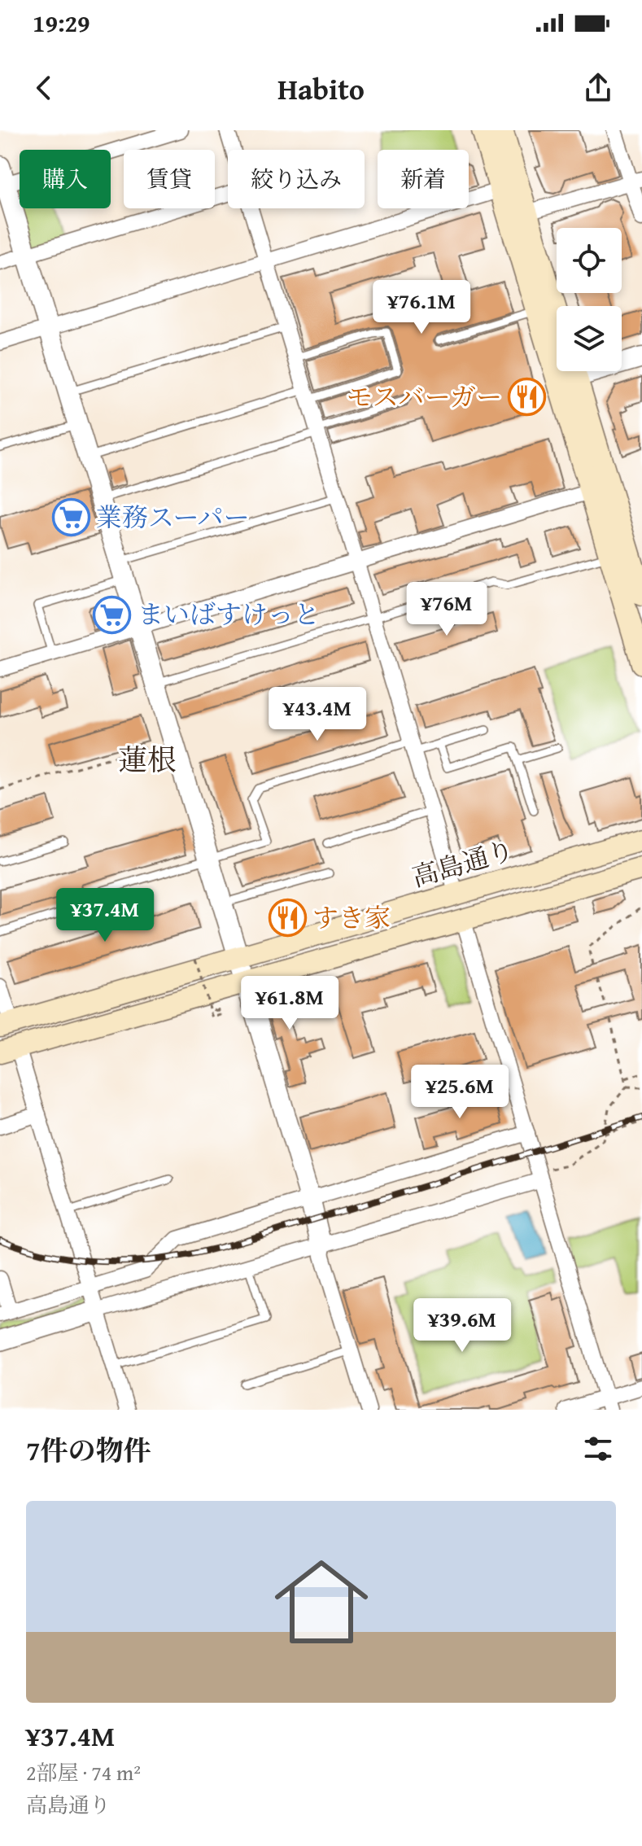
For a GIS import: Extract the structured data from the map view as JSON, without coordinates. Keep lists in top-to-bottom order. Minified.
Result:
{"streets":{"main road":["高島通り"]},"districts":["蓮根"],"places":{"restaurant":["モスバーガー","すき家"],"supermarket":["業務スーパー","まいばすけっと"]},"page":{"status":"19:29","header":"Habito","chip":["購入","賃貸","絞り込み","新着"],"price":["¥76.1M","¥76M","¥43.4M","¥37.4M","¥61.8M","¥25.6M","¥39.6M"],"heading":"7件の物件","list":[{"name":"¥37.4M","note":"2部屋 · 74 m² · 高島通り"}]}}
